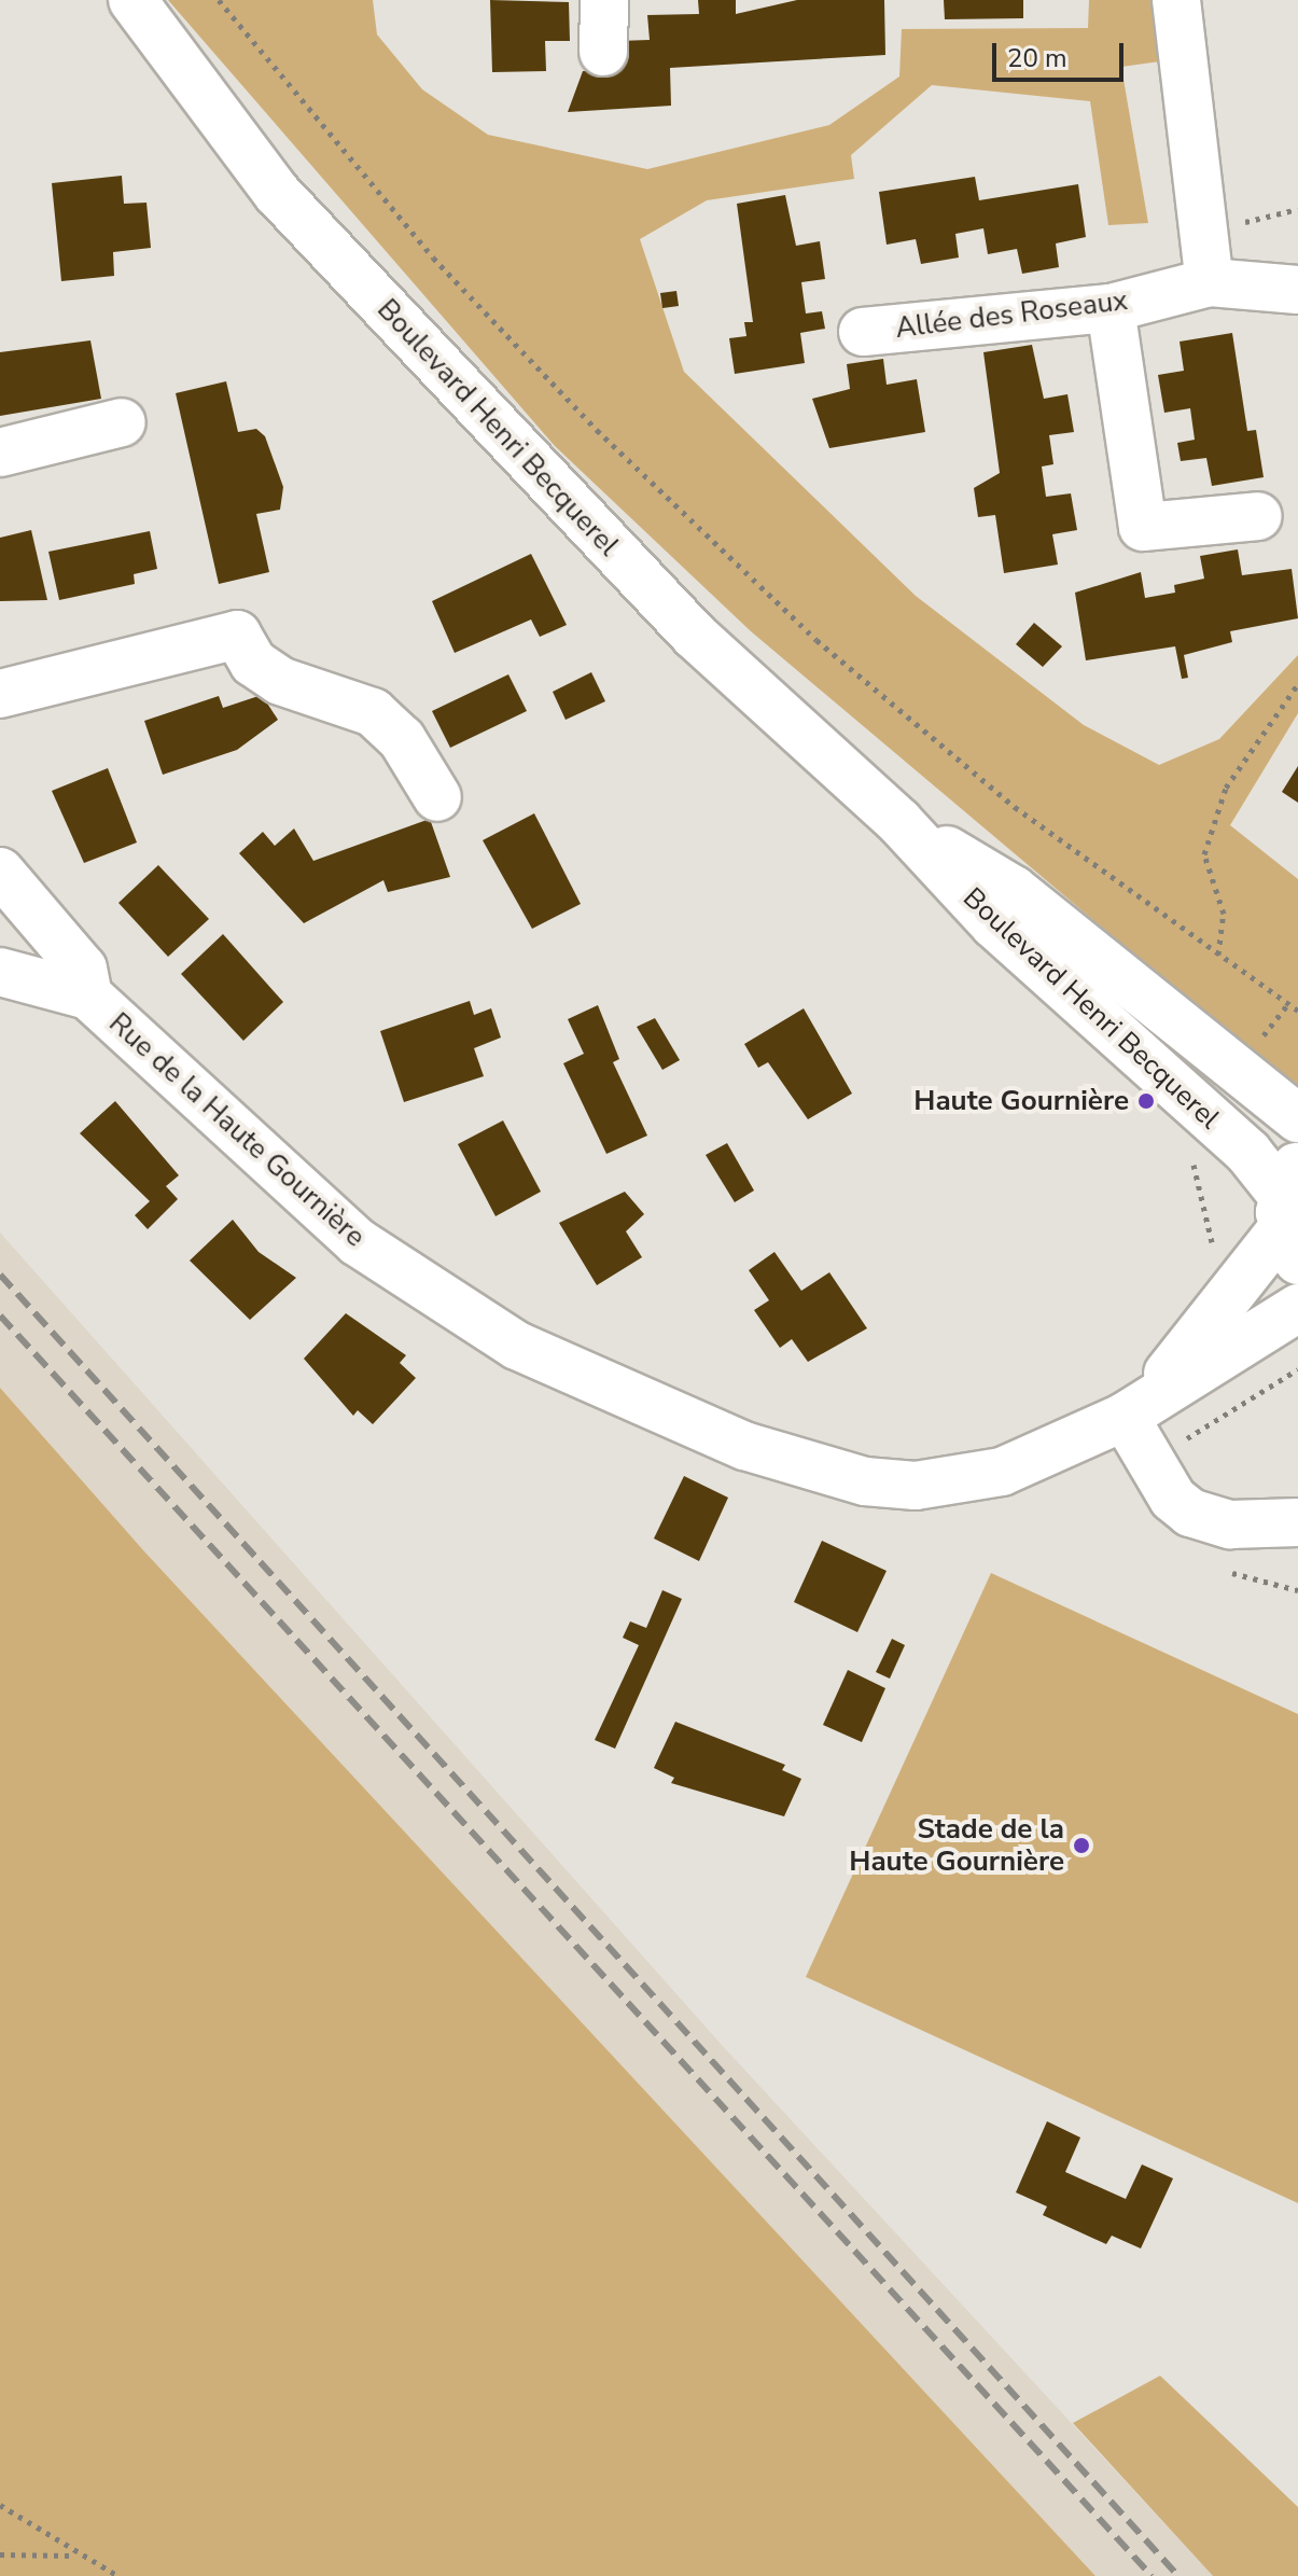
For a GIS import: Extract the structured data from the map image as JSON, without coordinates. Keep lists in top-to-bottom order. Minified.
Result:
{"streets":{"street":["Allée des Roseaux","Boulevard Henri Becquerel","Rue de la Haute Gournière"]},"crossings":[["Boulevard Henri Becquerel","Rue de la Haute Gournière"]],"places":["Haute Gournière","Stade de la Haute Gournière"],"scale_bar":"20 m"}
